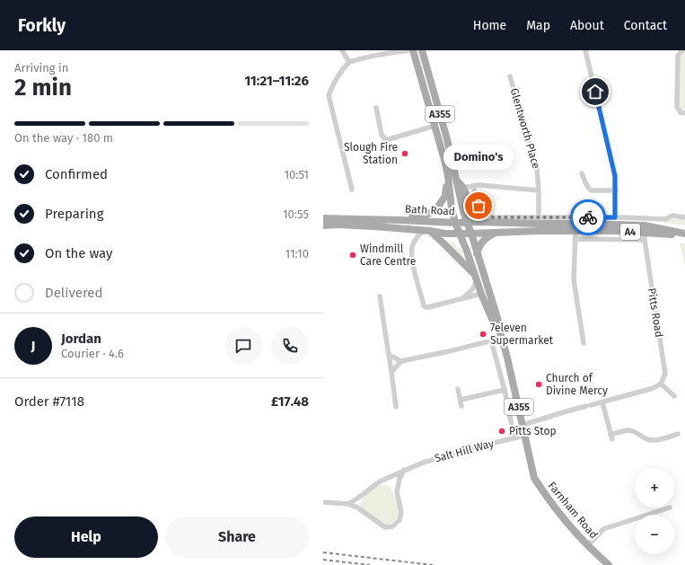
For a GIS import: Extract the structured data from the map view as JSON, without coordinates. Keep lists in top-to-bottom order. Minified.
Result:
{"streets":{"main road":["A355","Bath Road","A4","Farnham Road"],"street":["Glentworth Place","Pitts Road","Salt Hill Way"]},"crossings":[["A355","Bath Road"],["A355","Farnham Road"],["Glentworth Place","Bath Road"],["Bath Road","Pitts Road"],["Bath Road","Farnham Road"],["Salt Hill Way","Farnham Road"]],"places":["Slough Fire Station","Domino's","Windmill Care Centre","7eleven Supermarket","Church of Divine Mercy","Pitts Stop"],"page":{"header":"Forkly","nav":["Home","Map","About","Contact"],"heading":["2 min","Arriving in","11:21–11:26"],"panel":["Jordan","Courier · 4.6","Order #7118","£17.48"],"bar":"On the way · 180 m","bubble":"Domino's","list":[["Confirmed","10:51"],["Preparing","10:55"],["On the way","11:10"],"Delivered"],"round":"J","map_buttons":["+","−"],"buttons":["Help","Share"]}}
